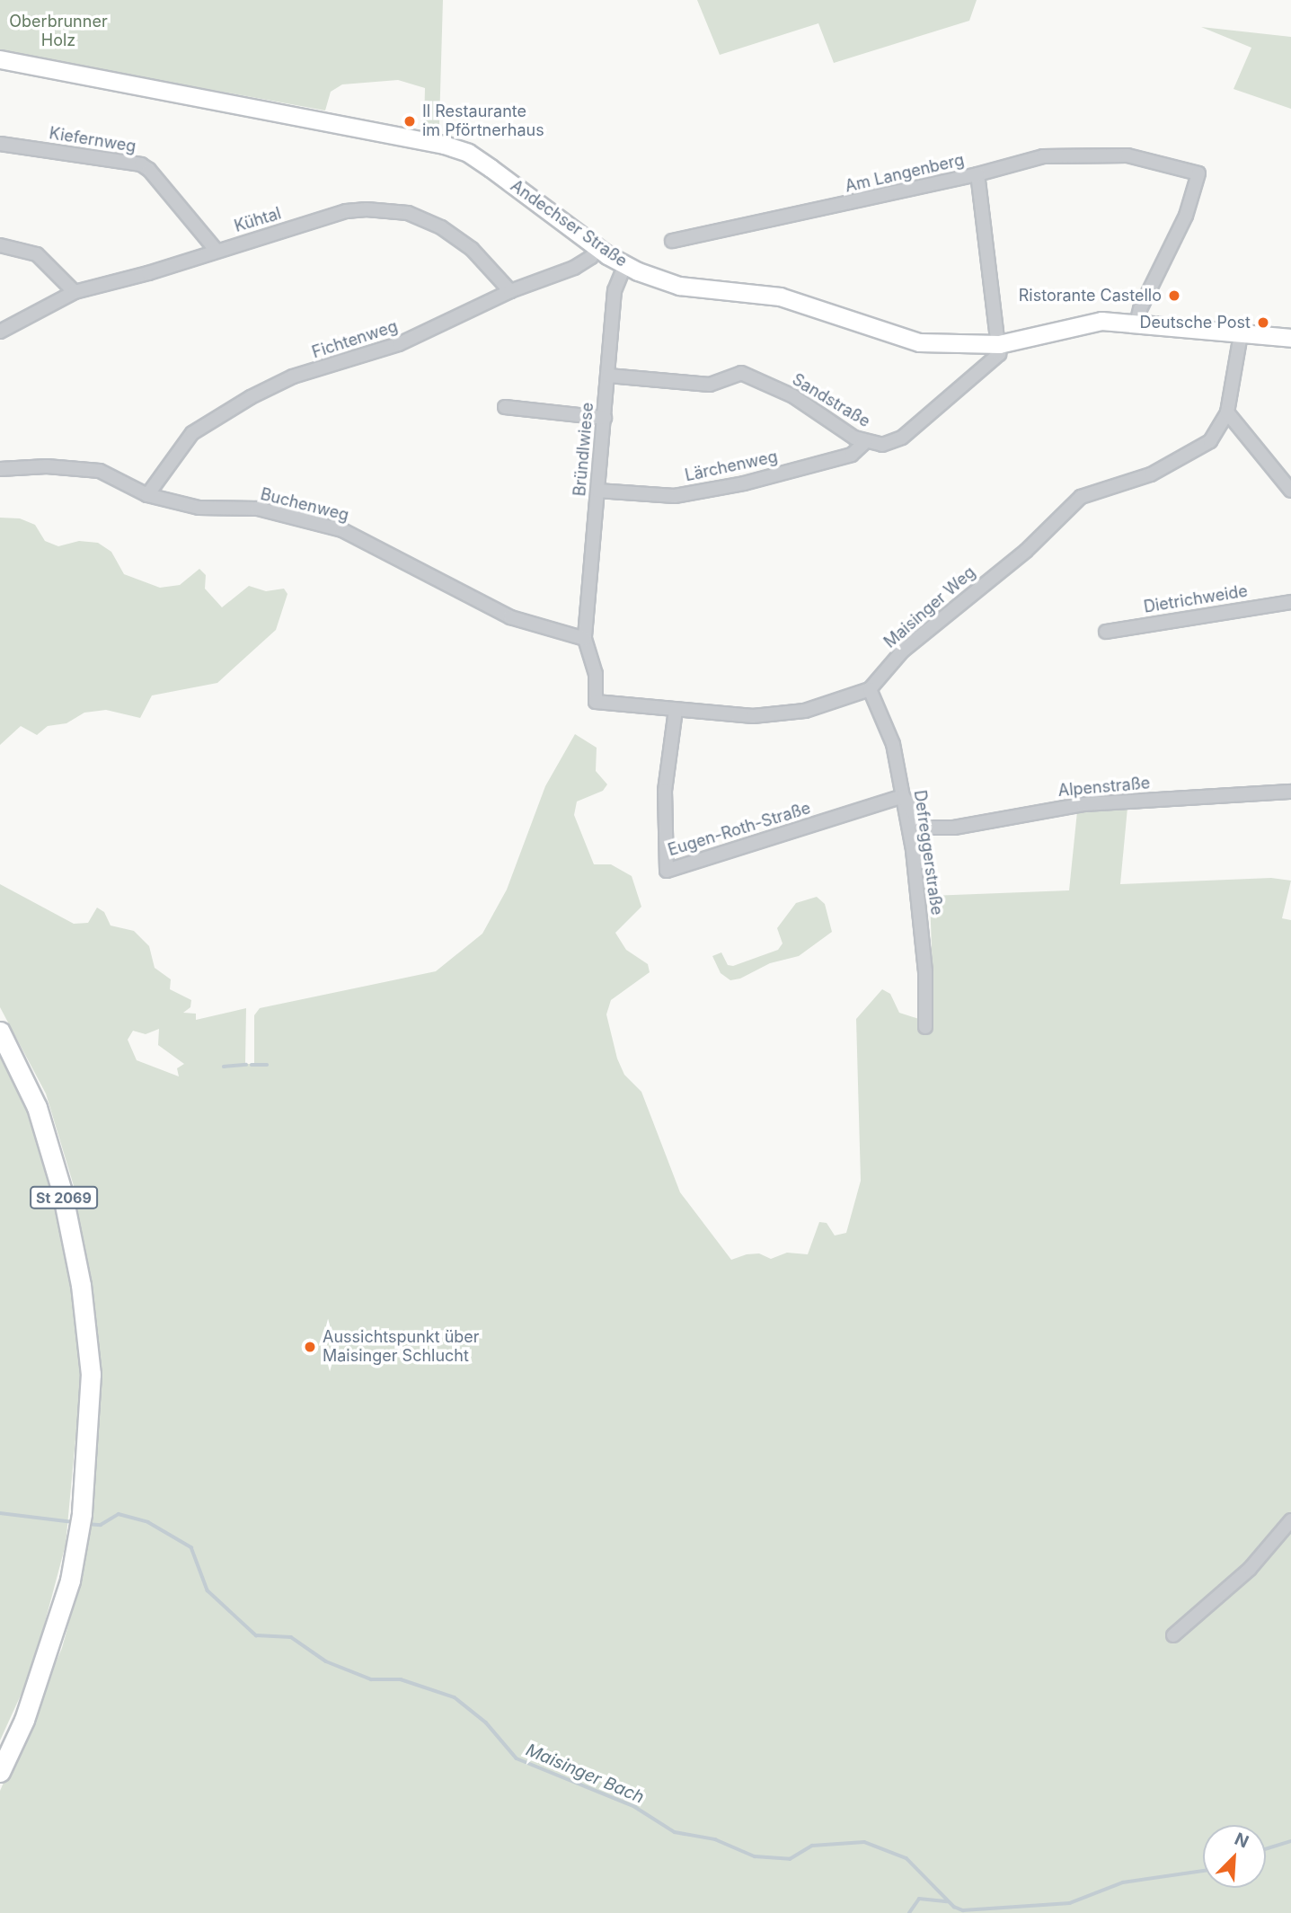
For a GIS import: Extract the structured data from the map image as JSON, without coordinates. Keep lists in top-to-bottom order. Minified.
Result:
{"streets":{"main road":["St 2069"],"street":["Kiefernweg","Am Langenberg","Kühtal","Andechser Straße","Fichtenweg","Sandstraße","Bründlwiese","Lärchenweg","Buchenweg","Dietrichweide","Maisinger Weg","Alpenstraße","Eugen-Roth-Straße","Defreggerstraße"]},"crossings":[["Kiefernweg","Kühtal"],["Am Langenberg","Andechser Straße"],["Am Langenberg","Sandstraße"],["Kühtal","Fichtenweg"],["Andechser Straße","Fichtenweg"],["Andechser Straße","Sandstraße"],["Andechser Straße","Bründlwiese"],["Andechser Straße","Maisinger Weg"],["Fichtenweg","Buchenweg"],["Sandstraße","Bründlwiese"],["Sandstraße","Lärchenweg"],["Bründlwiese","Lärchenweg"],["Bründlwiese","Buchenweg"],["Maisinger Weg","Defreggerstraße"],["Alpenstraße","Eugen-Roth-Straße"],["Alpenstraße","Defreggerstraße"],["Eugen-Roth-Straße","Defreggerstraße"]],"water":["Maisinger Bach"],"parks":["Oberbrunner Holz"],"places":["Il Restaurante im Pförtnerhaus","Ristorante Castello","Deutsche Post","Aussichtspunkt über Maisinger Schlucht"],"north":"top right"}
